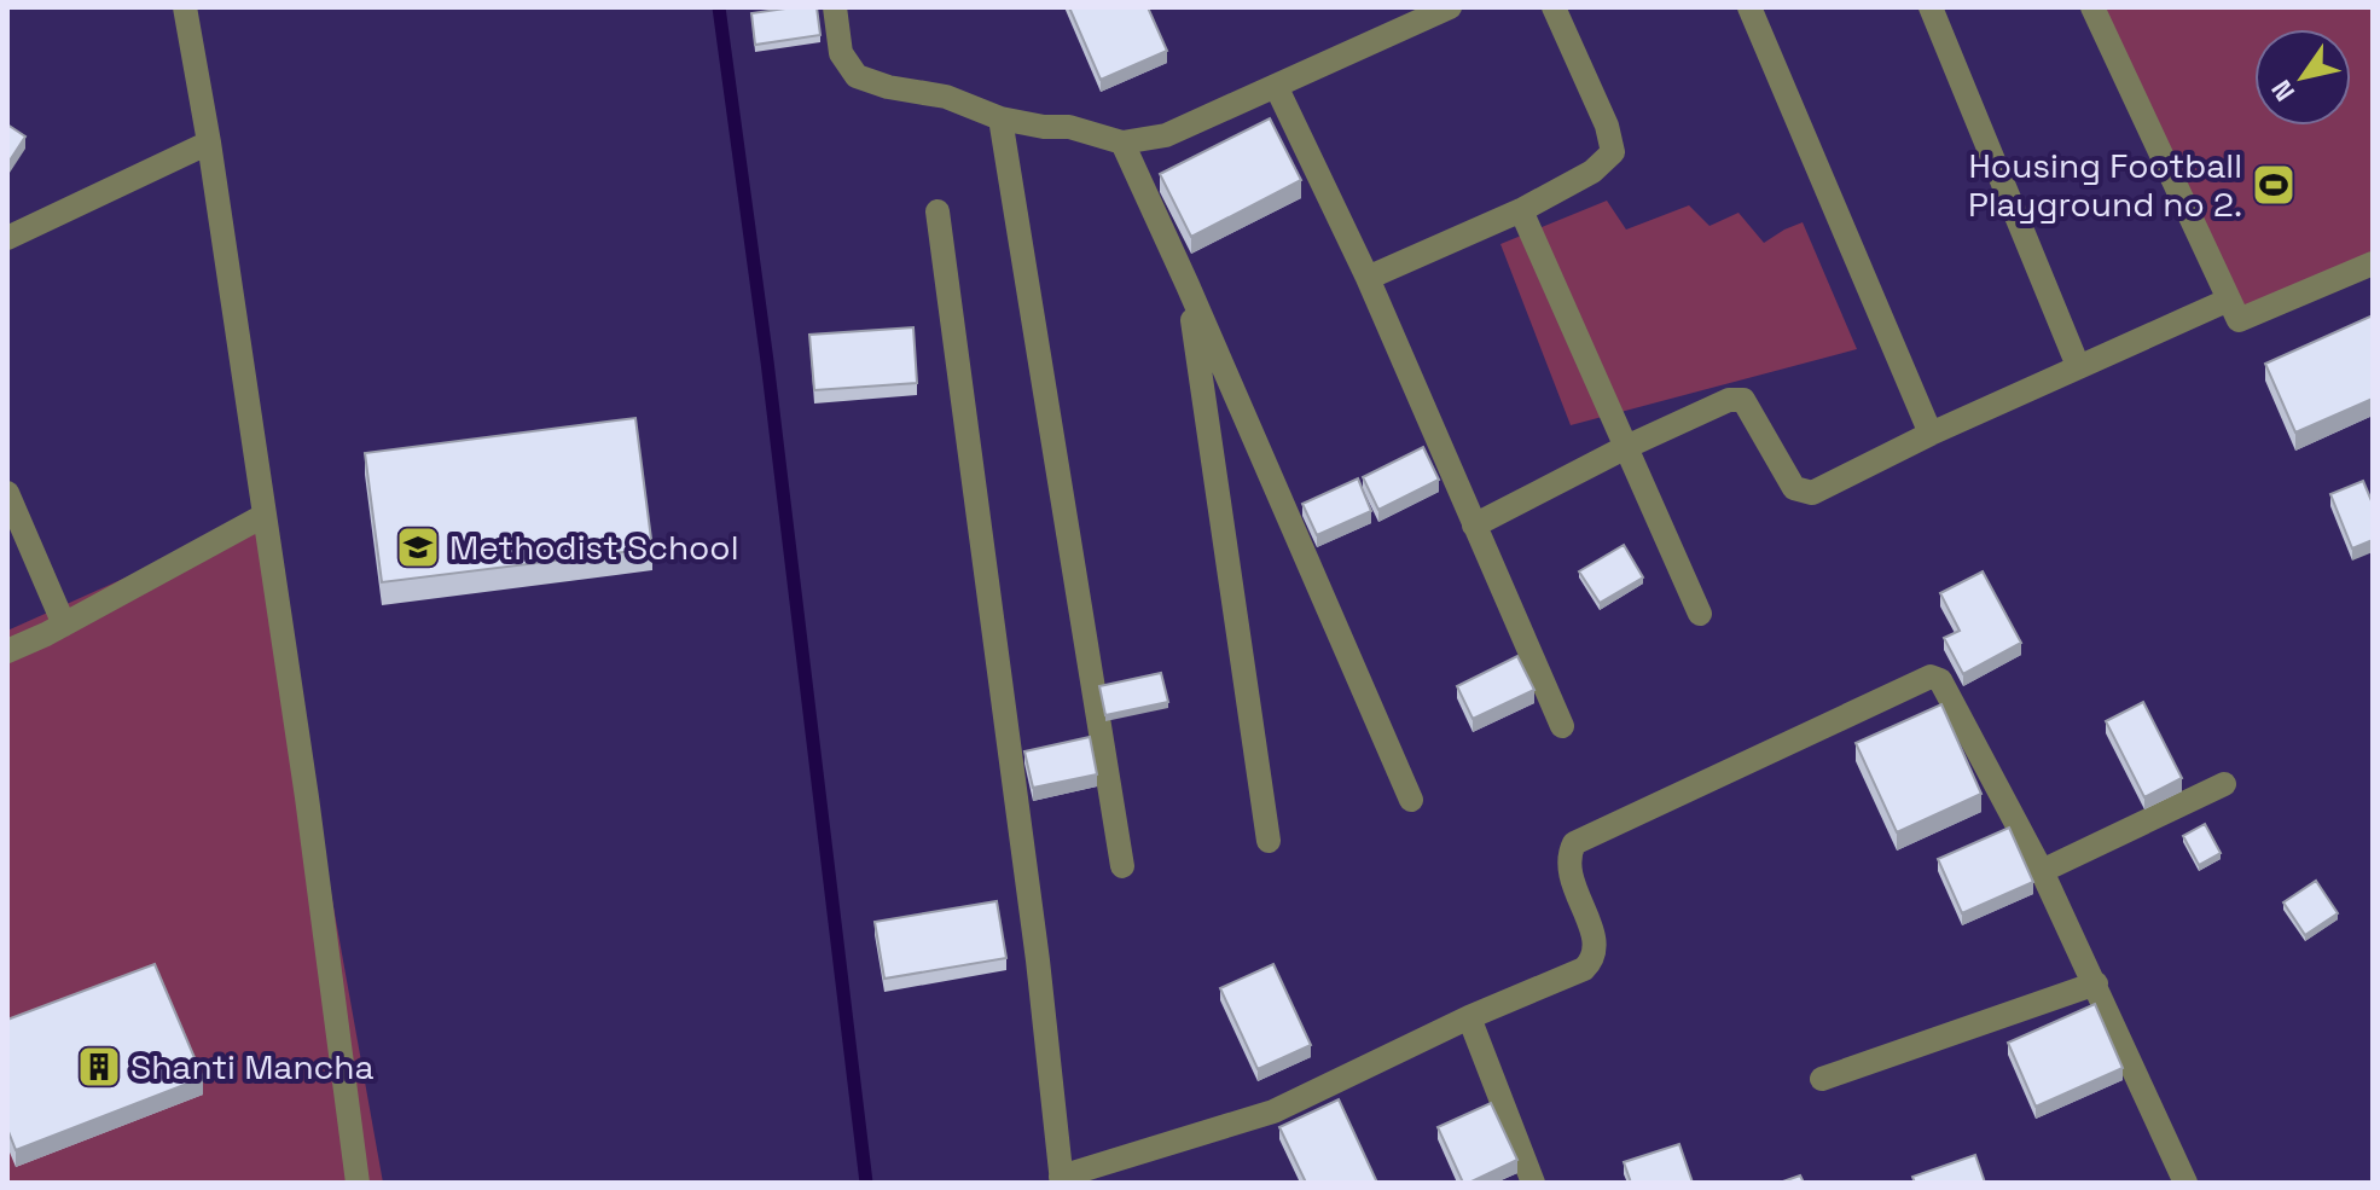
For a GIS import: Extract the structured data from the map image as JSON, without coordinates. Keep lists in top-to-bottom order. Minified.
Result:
{"places":{"sports":["Housing Football Playground no 2."],"school or university":["Methodist School"],"building":["Shanti Mancha"]},"north":"bottom left"}
